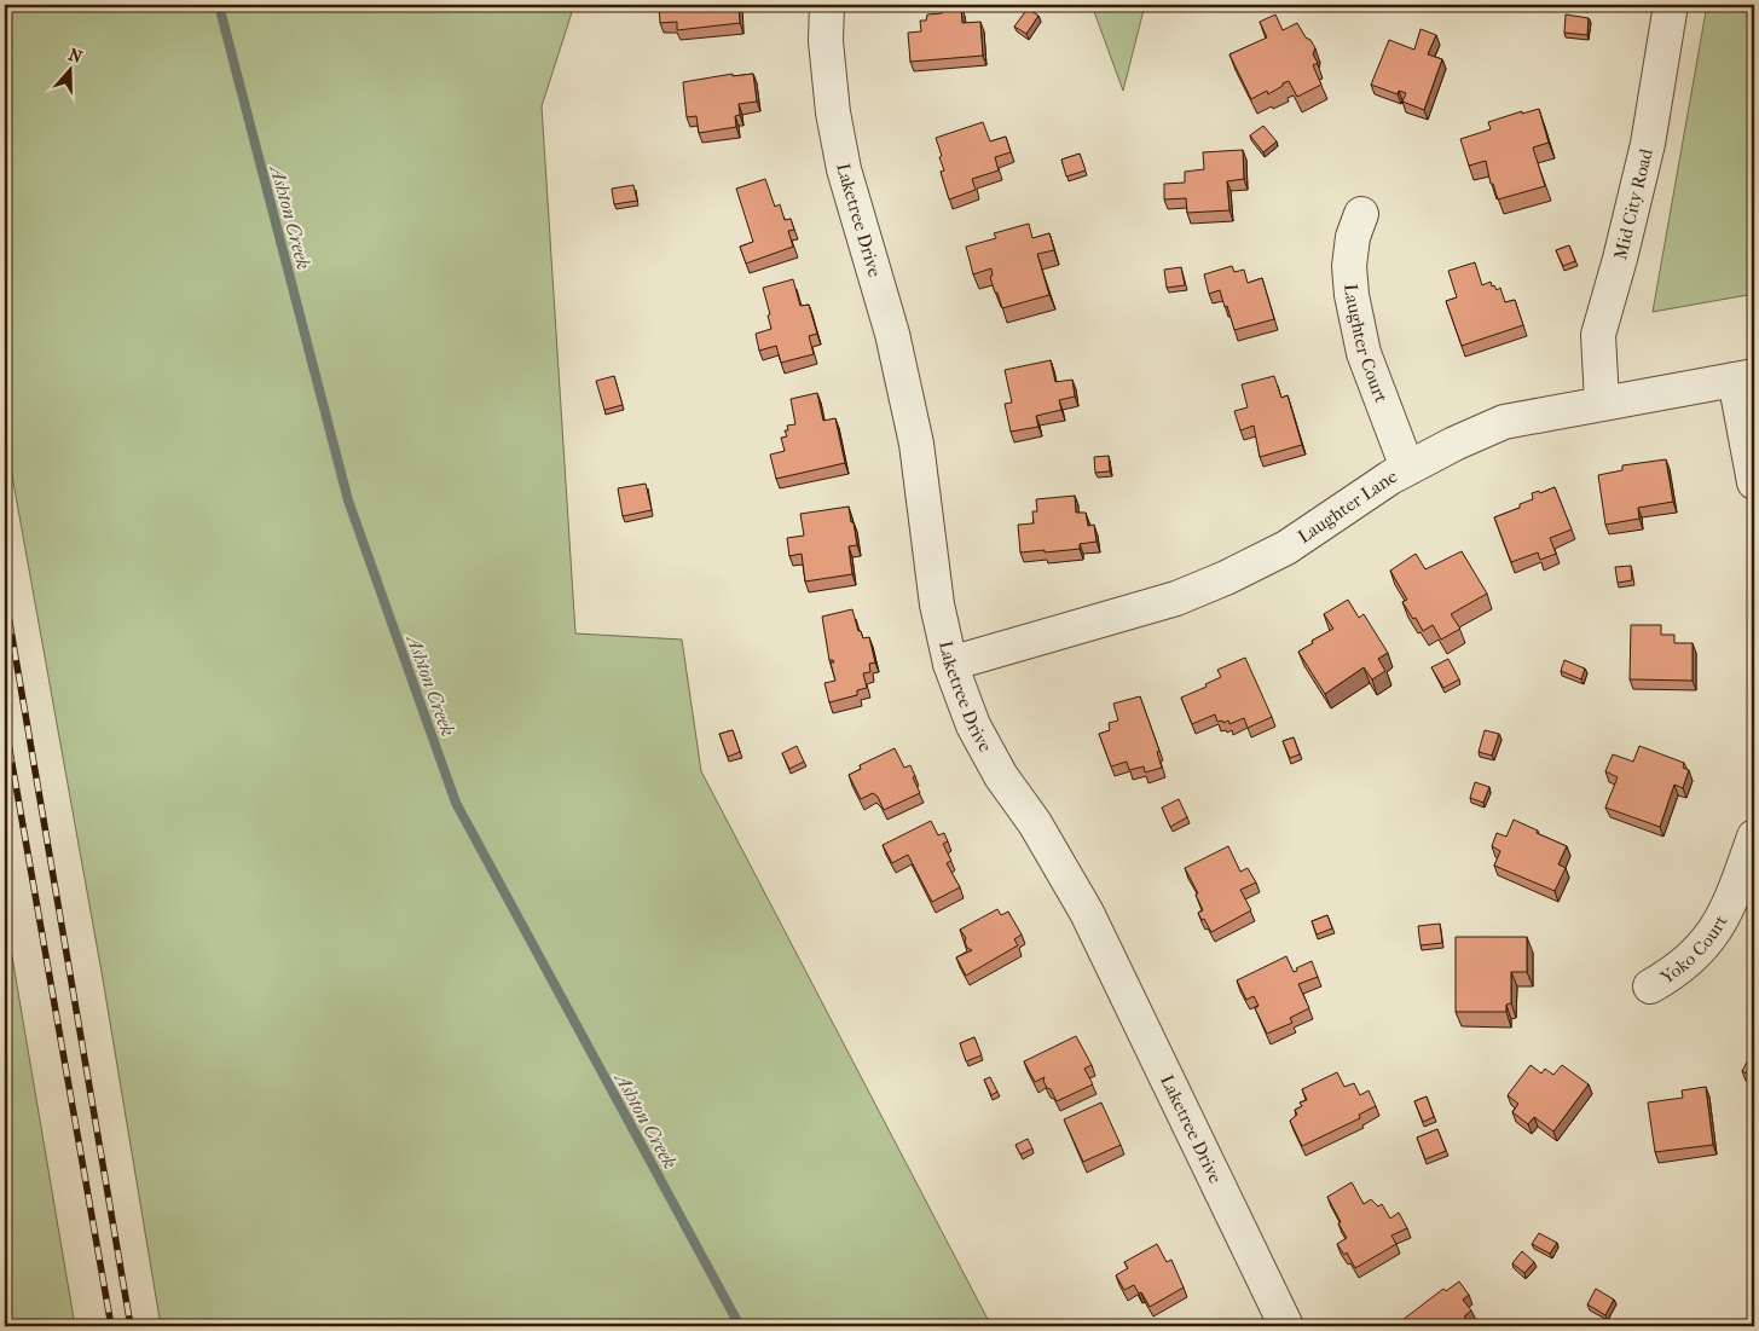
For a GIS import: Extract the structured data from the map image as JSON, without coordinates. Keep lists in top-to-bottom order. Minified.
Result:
{"streets":{"street":["Mid City Road","Laketree Drive","Laughter Court","Laughter Lane","Yoko Court"]},"crossings":[["Mid City Road","Laughter Lane"],["Laketree Drive","Laughter Lane"],["Laughter Court","Laughter Lane"]],"water":["Ashton Creek"],"north":"top"}
